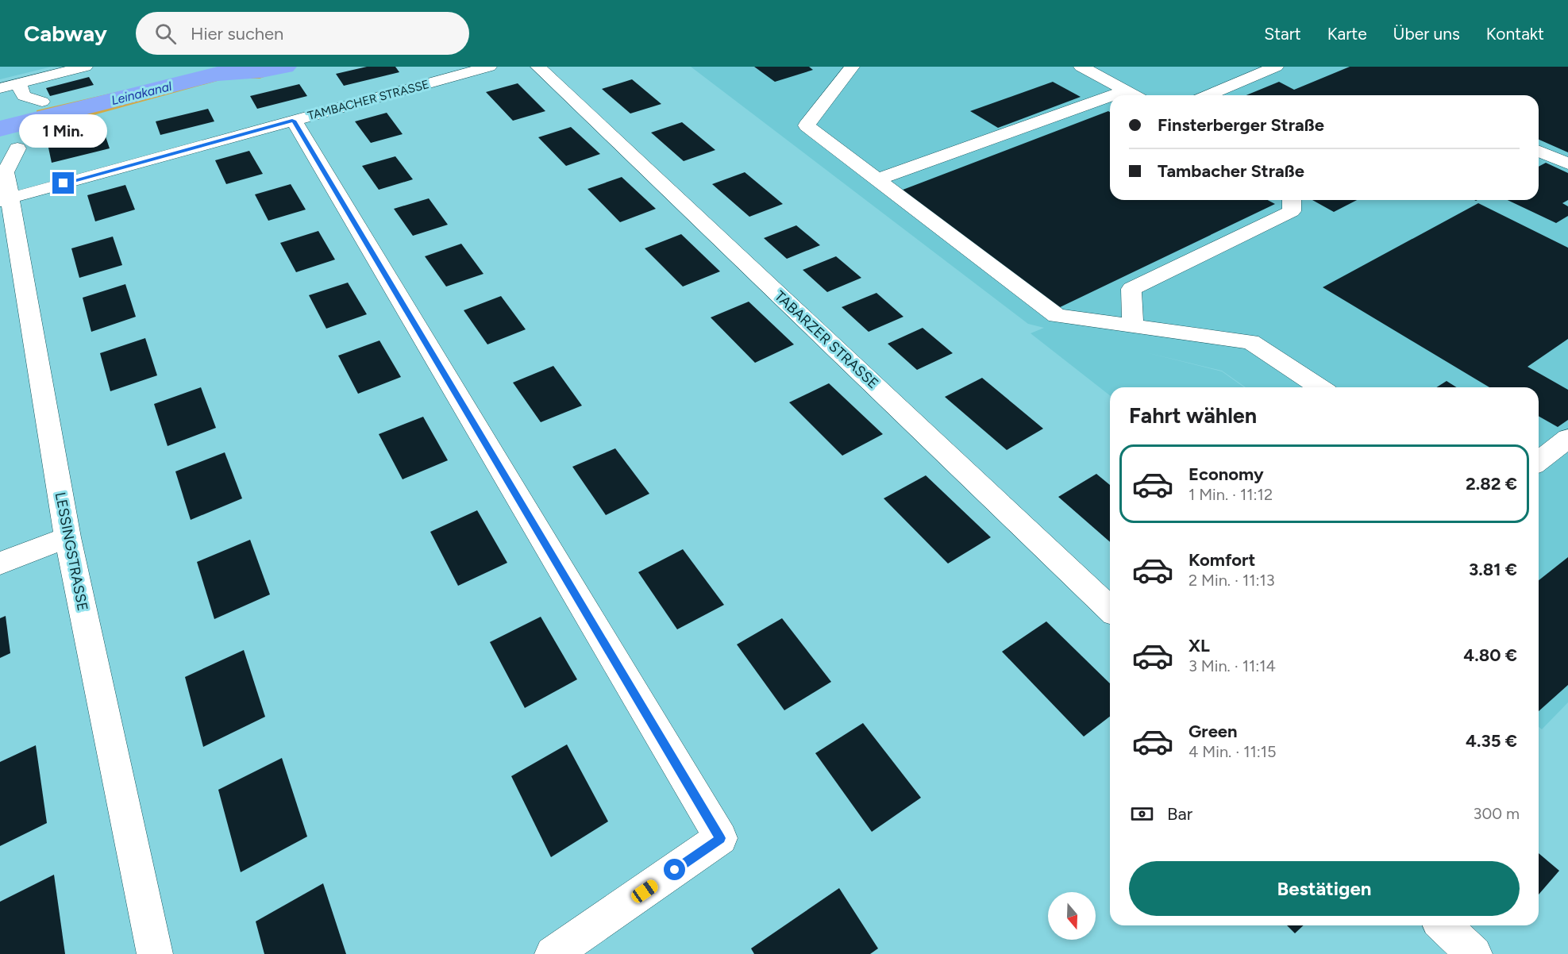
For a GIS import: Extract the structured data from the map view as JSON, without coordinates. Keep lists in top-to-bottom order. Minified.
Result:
{"streets":{"street":["TAMBACHER STRASSE","TABARZER STRASSE","LESSINGSTRASSE"]},"crossings":[["TAMBACHER STRASSE","LESSINGSTRASSE"]],"water":["Leinakanal"],"north":"bottom","page":{"header":"Cabway","search":"Hier suchen","nav":["Start","Karte","Über uns","Kontakt"],"banner":["Finsterberger Straße","Tambacher Straße"],"bubble":"1 Min.","heading":"Fahrt wählen","list":[{"name":"Economy","note":"1 Min. · 11:12","value":"2.82 €"},{"name":"Komfort","note":"2 Min. · 11:13","value":"3.81 €"},{"name":"XL","note":"3 Min. · 11:14","value":"4.80 €"},{"name":"Green","note":"4 Min. · 11:15","value":"4.35 €"}],"pay":["Bar","300 m"],"buttons":"Bestätigen"}}
